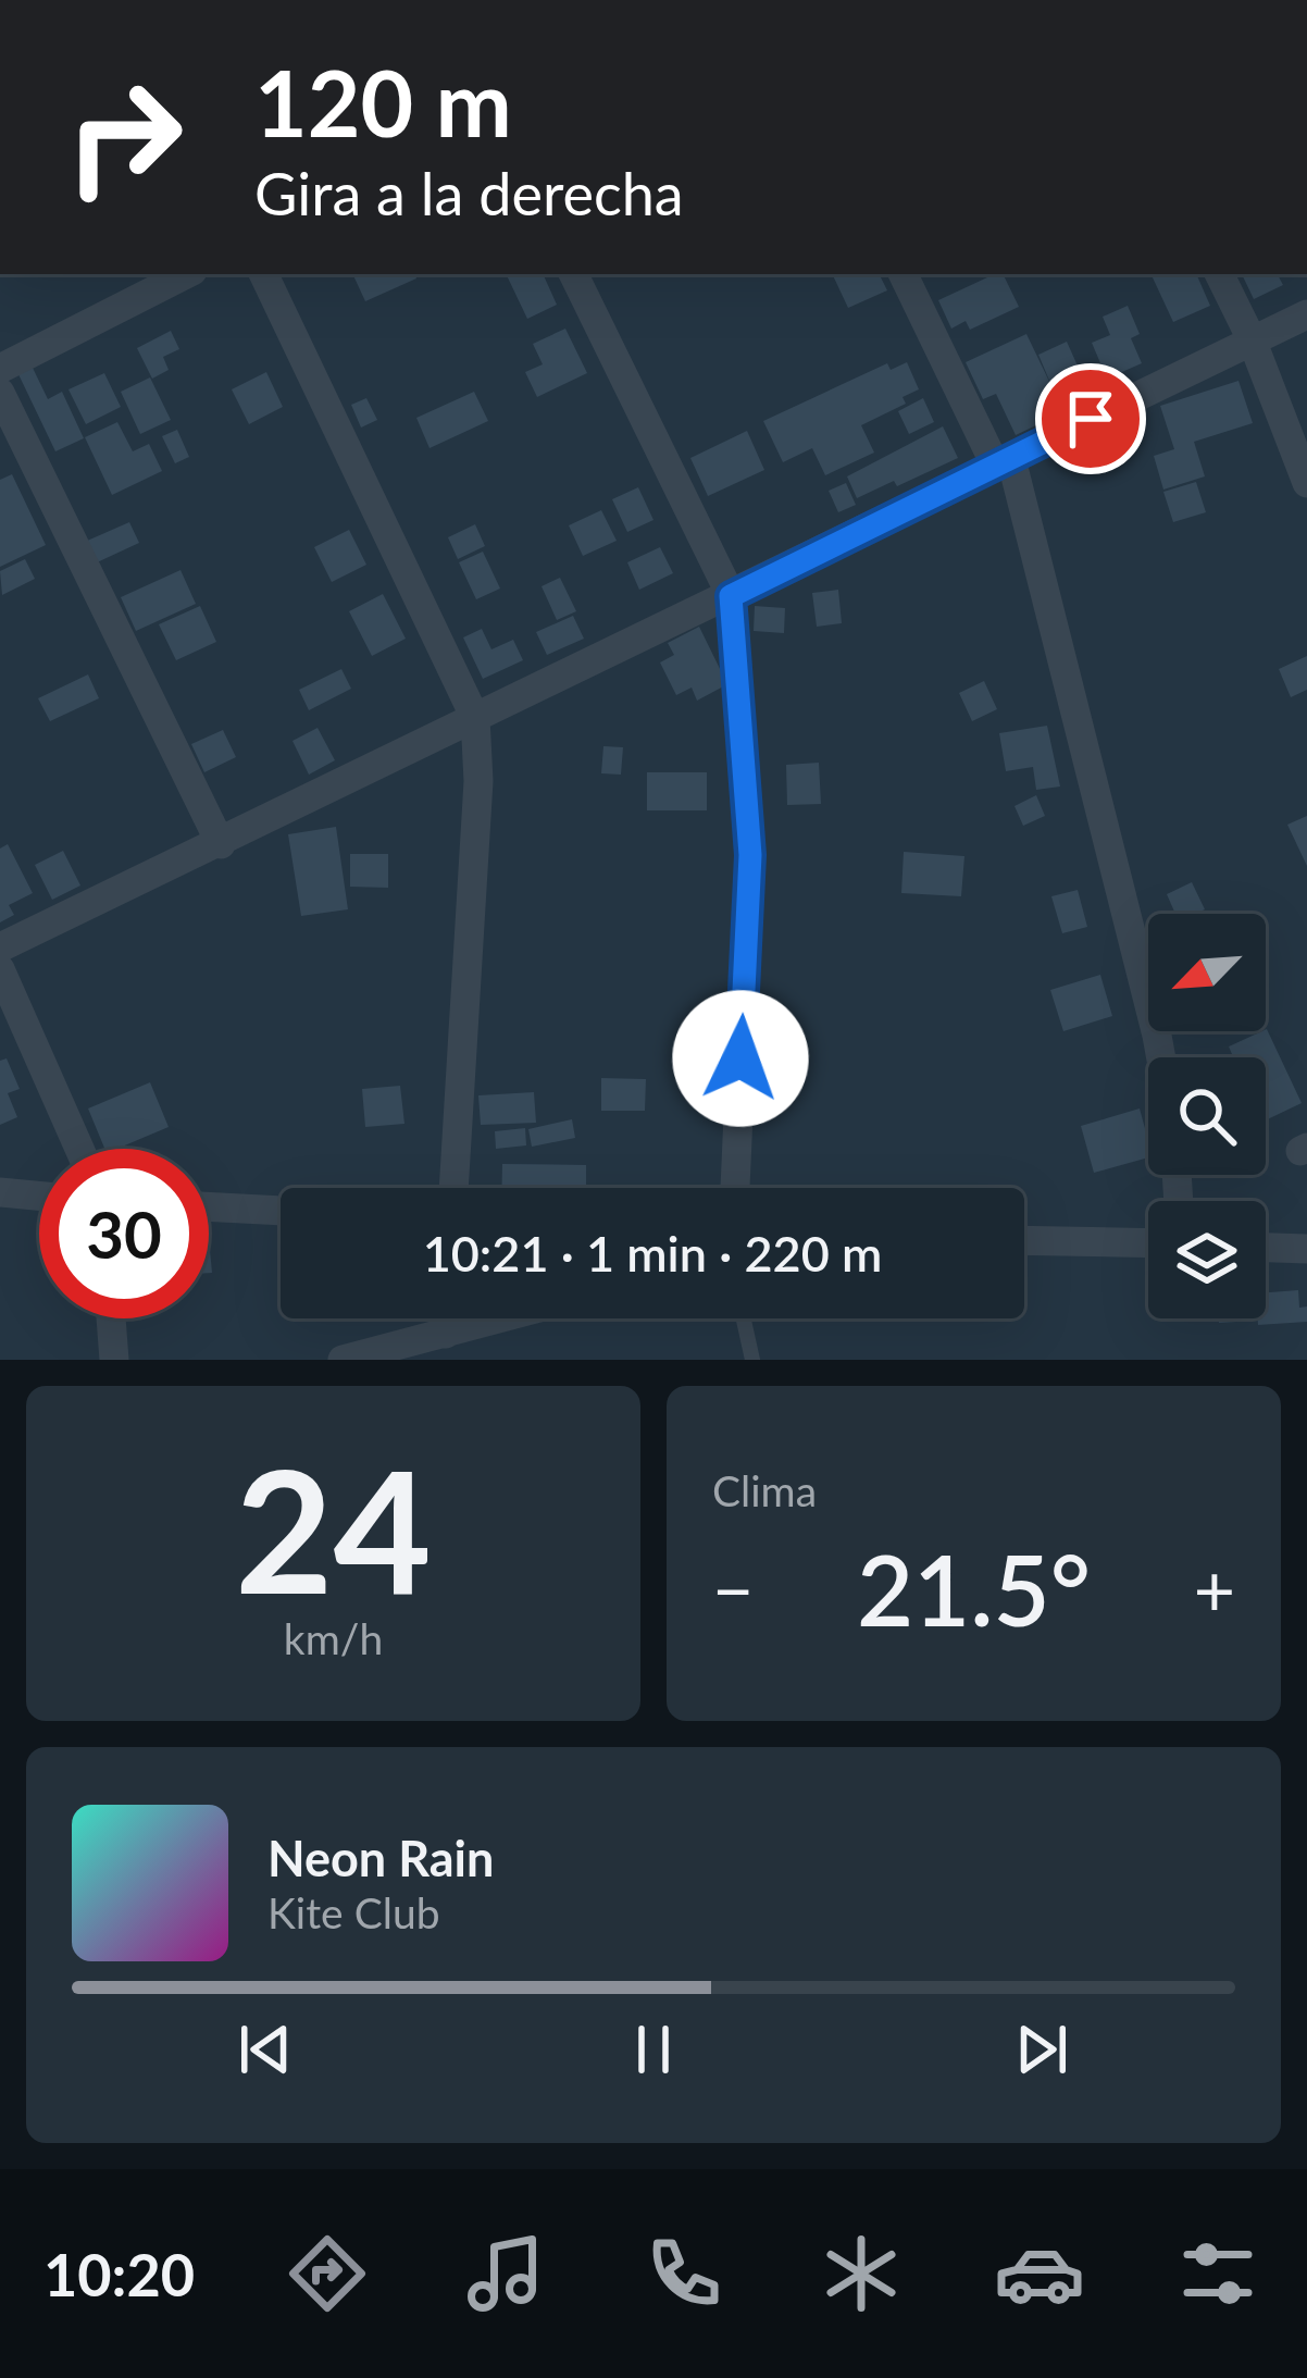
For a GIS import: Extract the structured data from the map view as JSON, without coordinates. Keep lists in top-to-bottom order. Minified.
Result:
{"north":"bottom left","page":{"turn":["120 m","Gira a la derecha"],"limit":"30","trip":"10:21 · 1 min · 220 m","tile":[["24","km/h"],"Clima"],"heat":["−","21.5°","+"],"song":["Neon Rain","Kite Club"],"tabs":"10:20"}}
